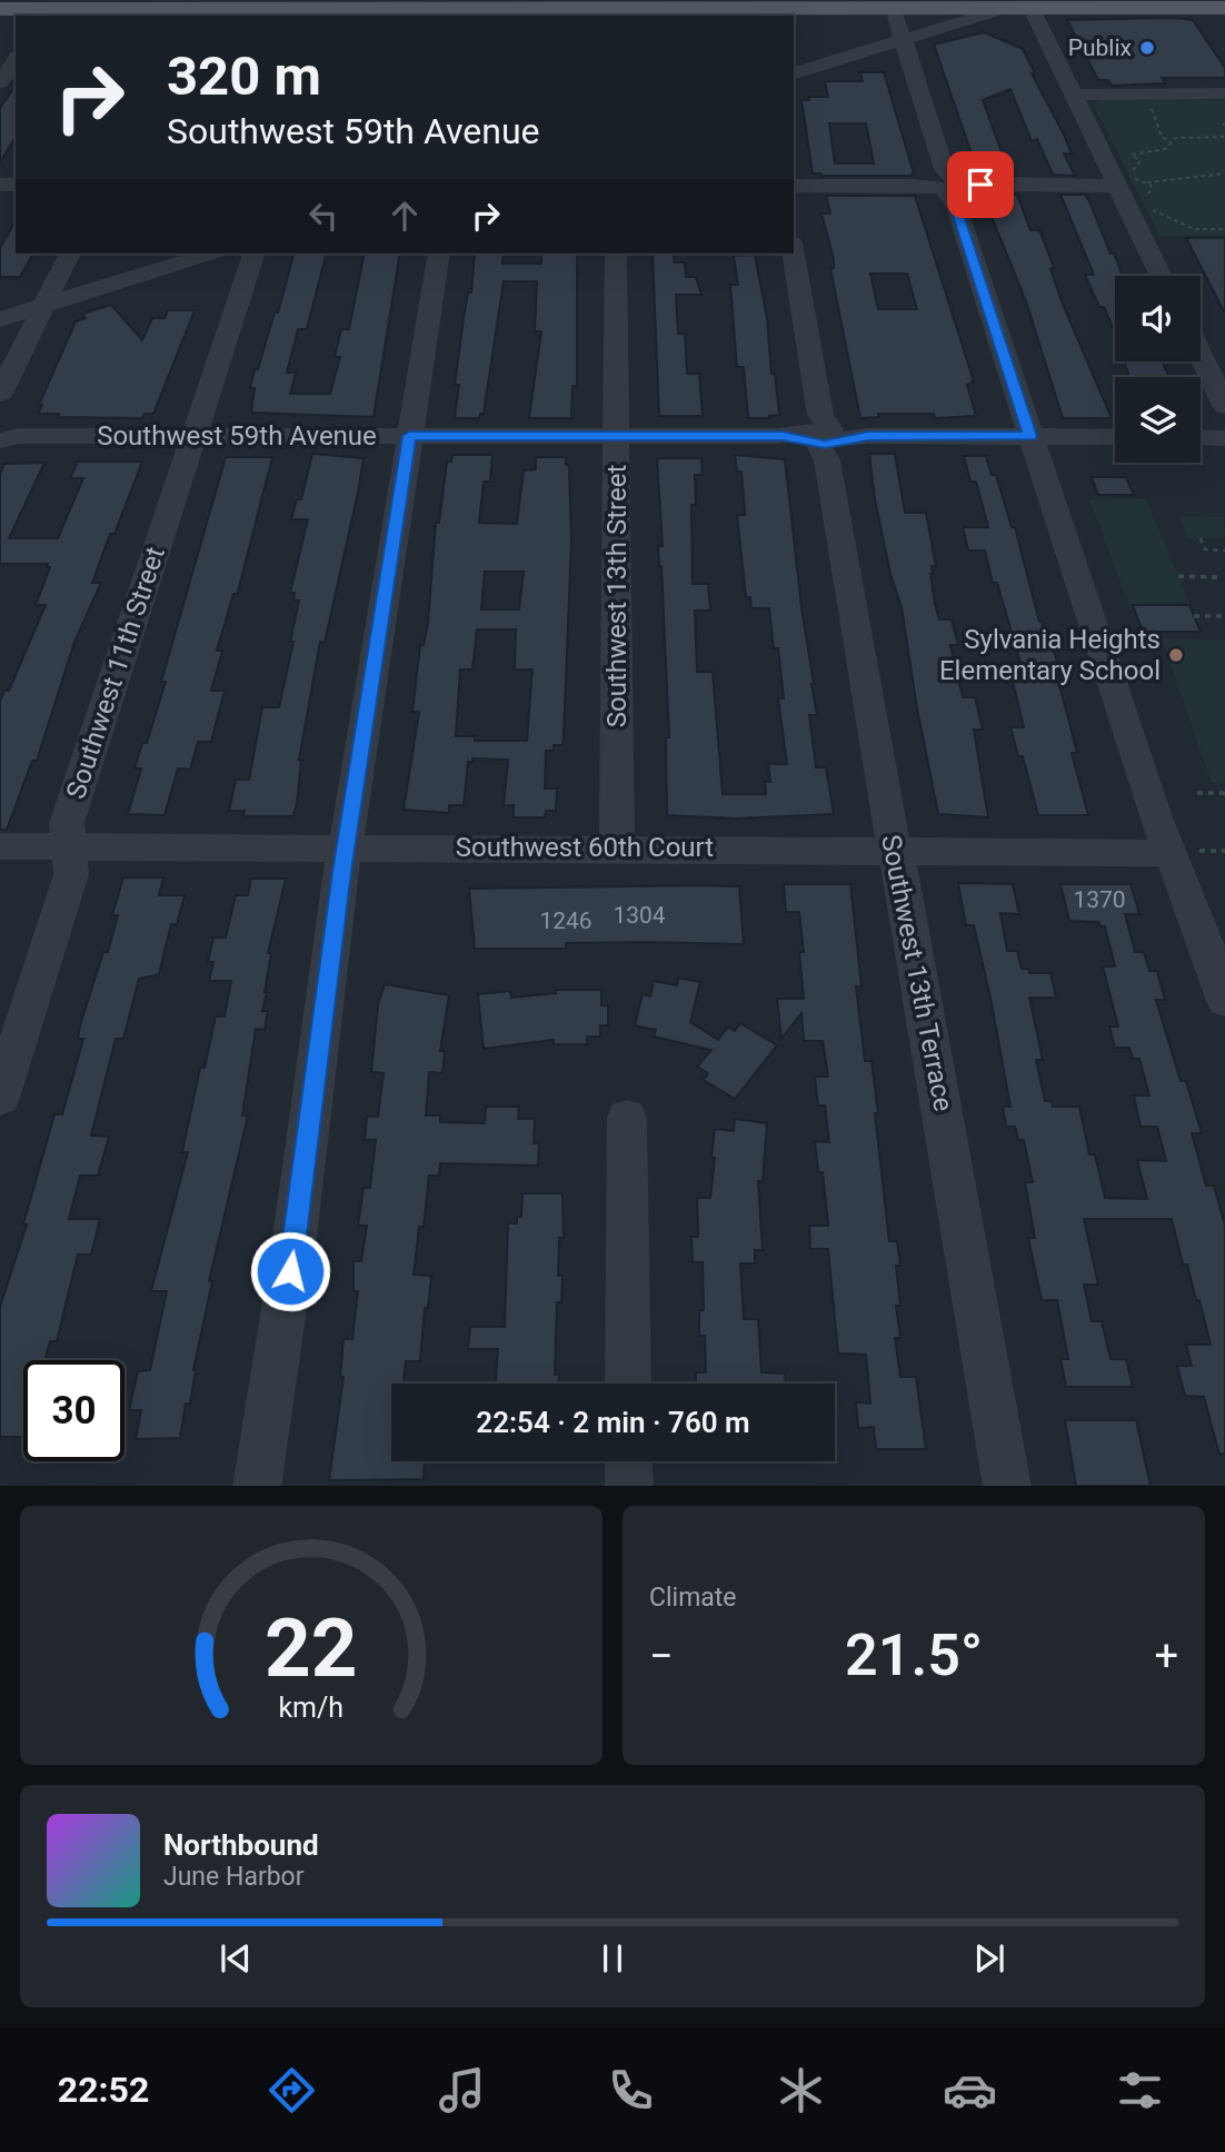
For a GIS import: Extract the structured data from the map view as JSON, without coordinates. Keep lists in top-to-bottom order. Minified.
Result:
{"streets":{"street":["Southwest 59th Avenue","Southwest 13th Street","Southwest 11th Street","Southwest 60th Court","Southwest 13th Terrace"]},"crossings":[["Southwest 59th Avenue","Southwest 13th Street"],["Southwest 59th Avenue","Southwest 11th Street"],["Southwest 59th Avenue","Southwest 13th Terrace"],["Southwest 13th Street","Southwest 60th Court"],["Southwest 11th Street","Southwest 60th Court"],["Southwest 60th Court","Southwest 13th Terrace"]],"places":["Publix","Sylvania Heights Elementary School"],"house_numbers":["1370","1304","1246"],"page":{"turn":["320 m","Southwest 59th Avenue"],"limit":"30","trip":"22:54 · 2 min · 760 m","tile":"Climate","heat":["−","21.5°","+"],"song":["Northbound","June Harbor"],"tabs":"22:52","gauge":["22","km/h"]}}
